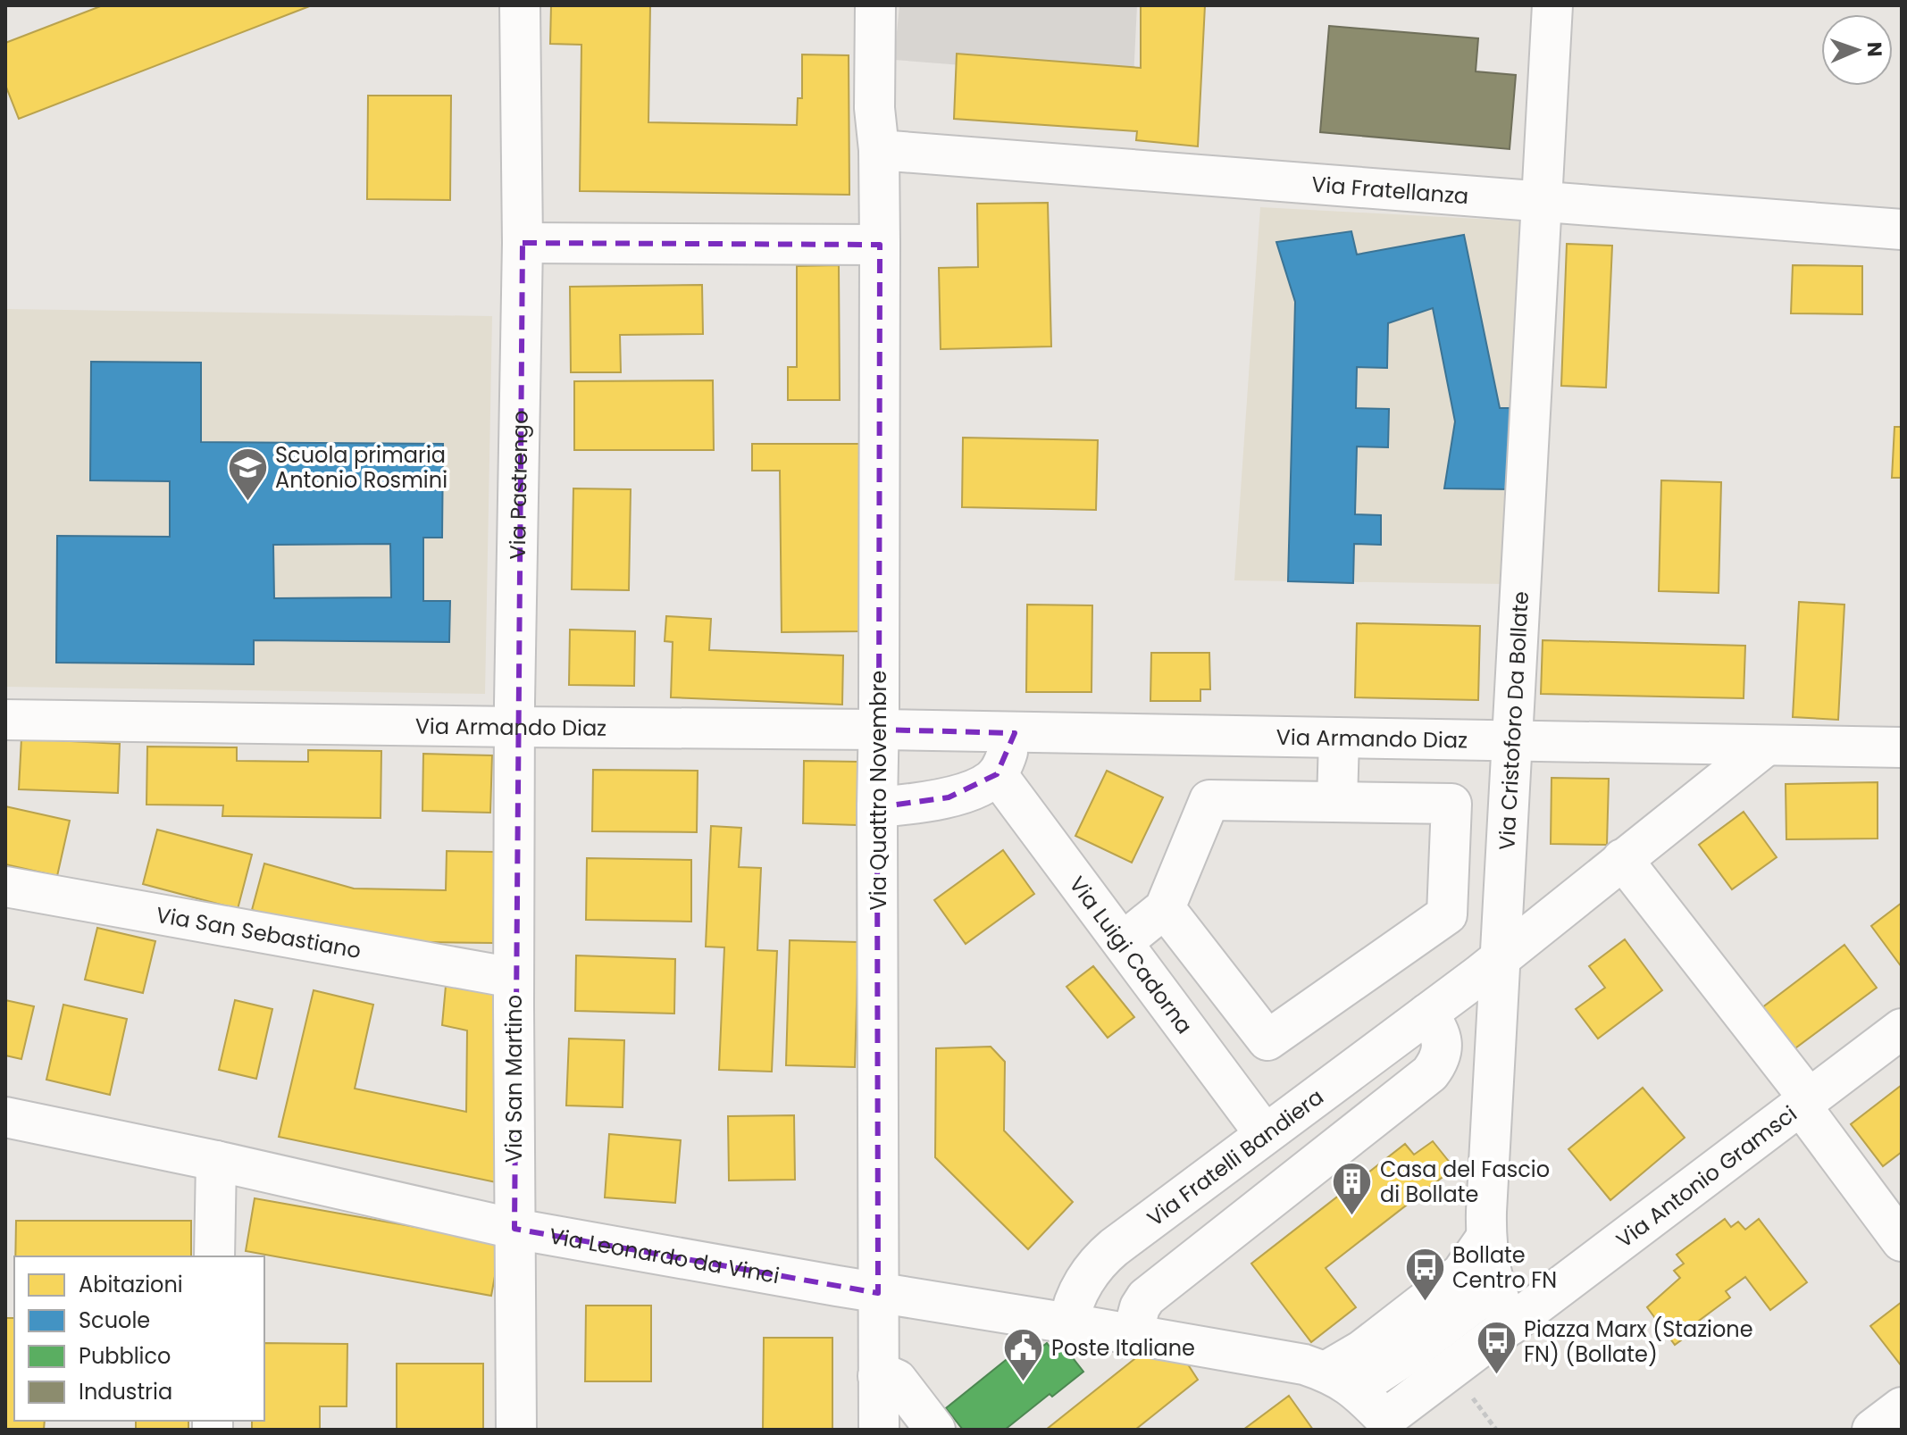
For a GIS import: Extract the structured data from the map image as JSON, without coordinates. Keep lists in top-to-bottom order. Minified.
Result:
{"streets":{"street":["Via Fratellanza","Via Pastrengo","Via Cristoforo Da Bollate","Via Armando Diaz","Via Quattro Novembre","Via San Sebastiano","Via Luigi Cadorna","Via San Martino","Via Fratelli Bandiera","Via Antonio Gramsci","Via Leonardo da Vinci"]},"crossings":[["Via Fratellanza","Via Cristoforo Da Bollate"],["Via Fratellanza","Via Quattro Novembre"],["Via Pastrengo","Via Armando Diaz"],["Via Pastrengo","Via San Martino"],["Via Cristoforo Da Bollate","Via Armando Diaz"],["Via Cristoforo Da Bollate","Via Fratelli Bandiera"],["Via Armando Diaz","Via Quattro Novembre"],["Via Armando Diaz","Via San Martino"],["Via Armando Diaz","Via Fratelli Bandiera"],["Via Quattro Novembre","Via Leonardo da Vinci"],["Via San Sebastiano","Via San Martino"],["Via Luigi Cadorna","Via Fratelli Bandiera"],["Via San Martino","Via Leonardo da Vinci"],["Via Fratelli Bandiera","Via Leonardo da Vinci"]],"places":{"school or university":["Scuola primaria Antonio Rosmini"],"building":["Casa del Fascio di Bollate"],"bus stop":["Bollate Centro FN","Piazza Marx (Stazione FN) (Bollate)"],"public building":["Poste Italiane"]},"legend":["Abitazioni","Scuole","Pubblico","Industria"],"north":"right"}
